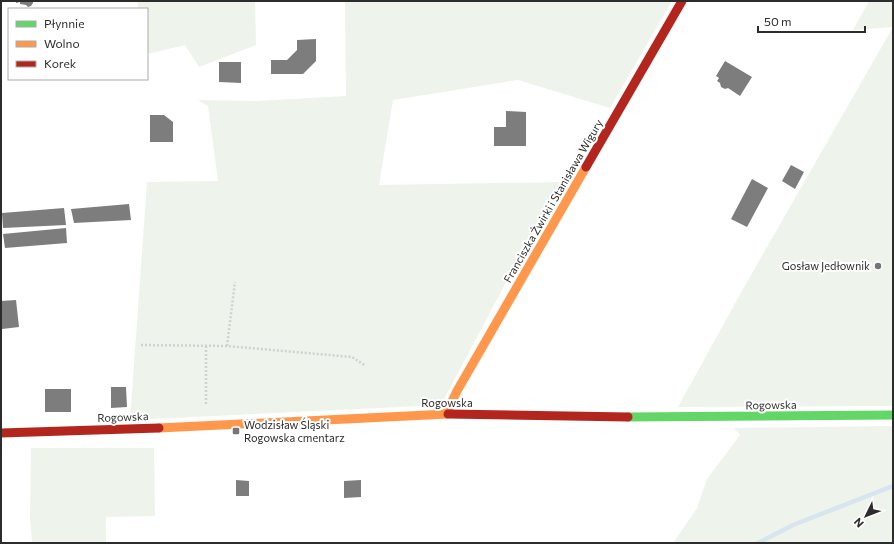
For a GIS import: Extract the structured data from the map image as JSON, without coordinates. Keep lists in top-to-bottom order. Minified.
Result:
{"streets":{"street":["Franciszka Żwirki i Stanisława Wigury","Rogowska"]},"crossings":[["Franciszka Żwirki i Stanisława Wigury","Rogowska"]],"places":{"other":["Gosław Jedłownik"],"transit":["Wodzisław Śląski Rogowska cmentarz"]},"legend":["Płynnie","Wolno","Korek"],"scale_bar":"50 m","north":"bottom left"}
